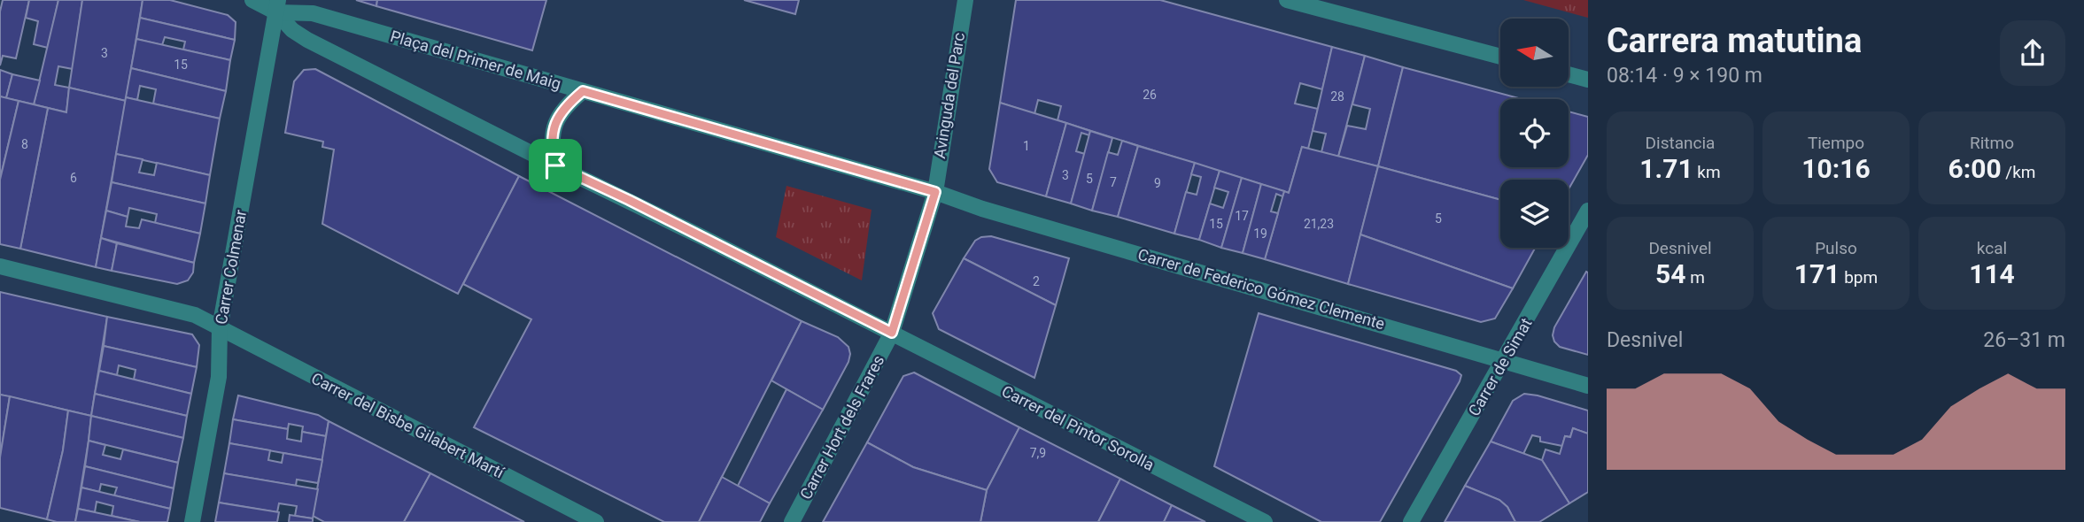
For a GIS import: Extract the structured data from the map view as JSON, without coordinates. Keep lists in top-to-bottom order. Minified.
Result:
{"streets":{"street":["Plaça del Primer de Maig","Avinguda del Parc","Carrer Colmenar","Carrer de Federico Gómez Clemente","Carrer de Simat","Carrer del Bisbe Gilabert Martí","Carrer Hort dels Frares","Carrer del Pintor Sorolla"]},"crossings":[["Plaça del Primer de Maig","Avinguda del Parc"],["Plaça del Primer de Maig","Carrer Colmenar"],["Plaça del Primer de Maig","Carrer de Federico Gómez Clemente"],["Avinguda del Parc","Carrer de Federico Gómez Clemente"],["Carrer Colmenar","Carrer del Bisbe Gilabert Martí"],["Carrer de Federico Gómez Clemente","Carrer de Simat"],["Carrer Hort dels Frares","Carrer del Pintor Sorolla"]],"house_numbers":["3","15","26","28","8","1","3","6","5","7","9","17","5","15","21,23","19","2","7,9"],"north":"left","page":{"heading":["Carrera matutina","08:14 · 9 × 190 m"],"stats":[["Distancia","1.71 km"],["Tiempo","10:16"],["Ritmo","6:00 /km"],["Desnivel","54 m"],["Pulso","171 bpm"],["kcal","114"]],"chart":["Desnivel","26–31 m"]}}
